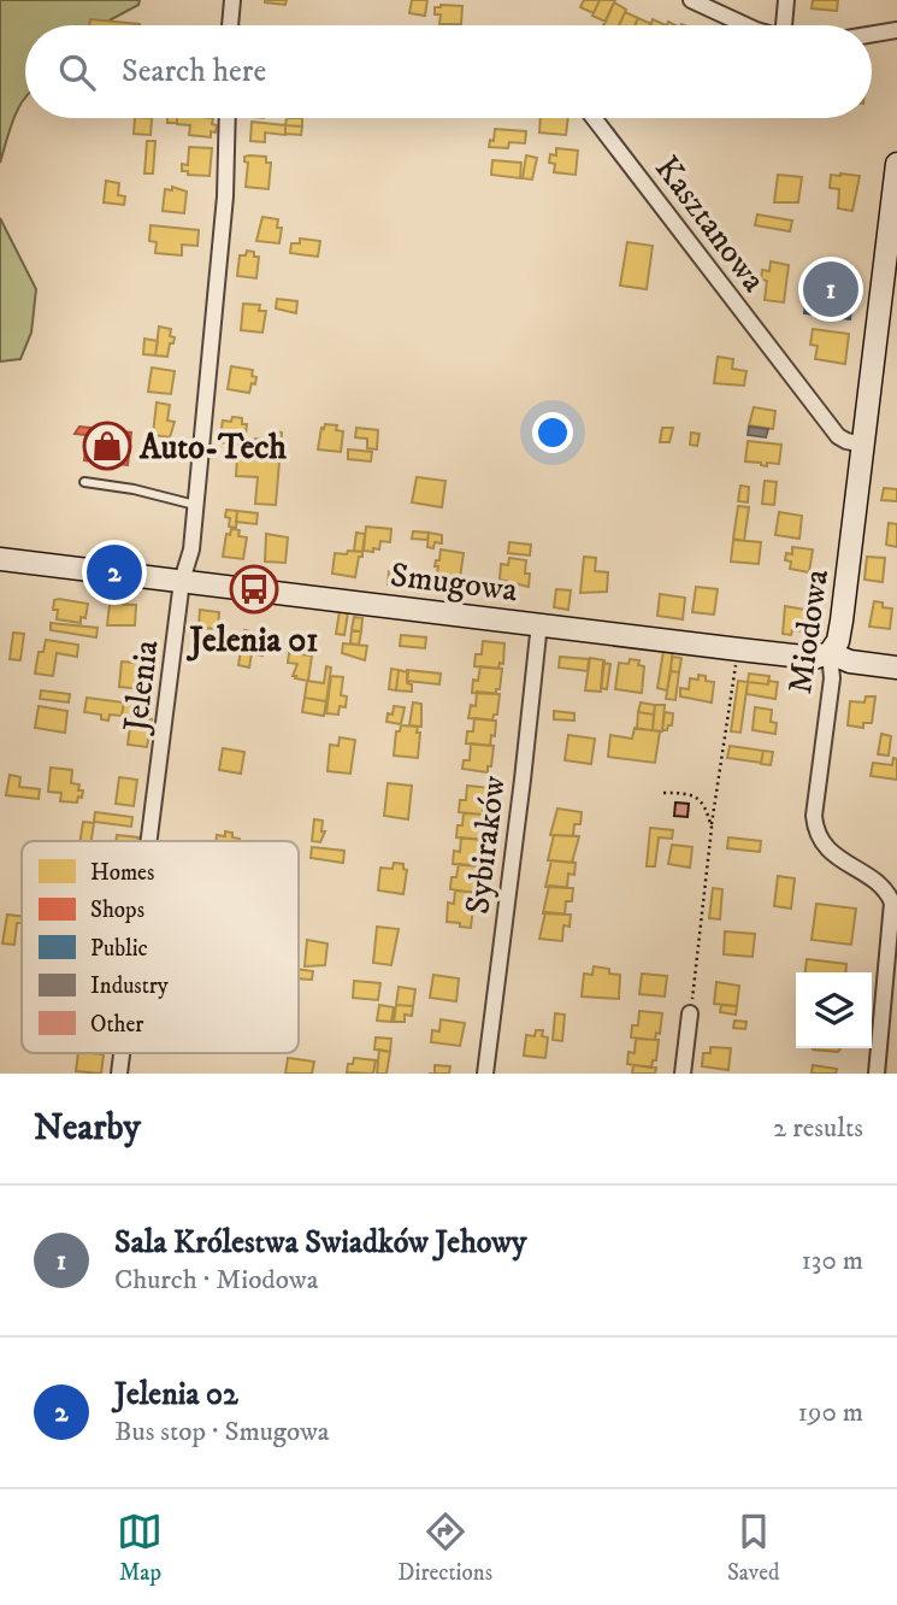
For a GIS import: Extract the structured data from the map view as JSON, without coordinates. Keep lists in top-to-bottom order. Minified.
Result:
{"streets":{"street":["Kasztanowa","Smugowa","Miodowa","Jelenia","Sybiraków"]},"crossings":[["Kasztanowa","Miodowa"],["Smugowa","Miodowa"],["Smugowa","Jelenia"],["Smugowa","Sybiraków"]],"places":{"shop":["Auto-Tech"],"bus stop":["Jelenia 01"]},"legend":["Homes","Shops","Public","Industry","Other"],"page":{"search":"Search here","pins":["1","2"],"heading":["Nearby","2 results"],"list":[{"mark":"1","name":"Sala Królestwa Swiadków Jehowy","note":"Church · Miodowa","value":"130 m"},{"mark":"2","name":"Jelenia 02","note":"Bus stop · Smugowa","value":"190 m"}],"nav":["Map","Directions","Saved"]}}
